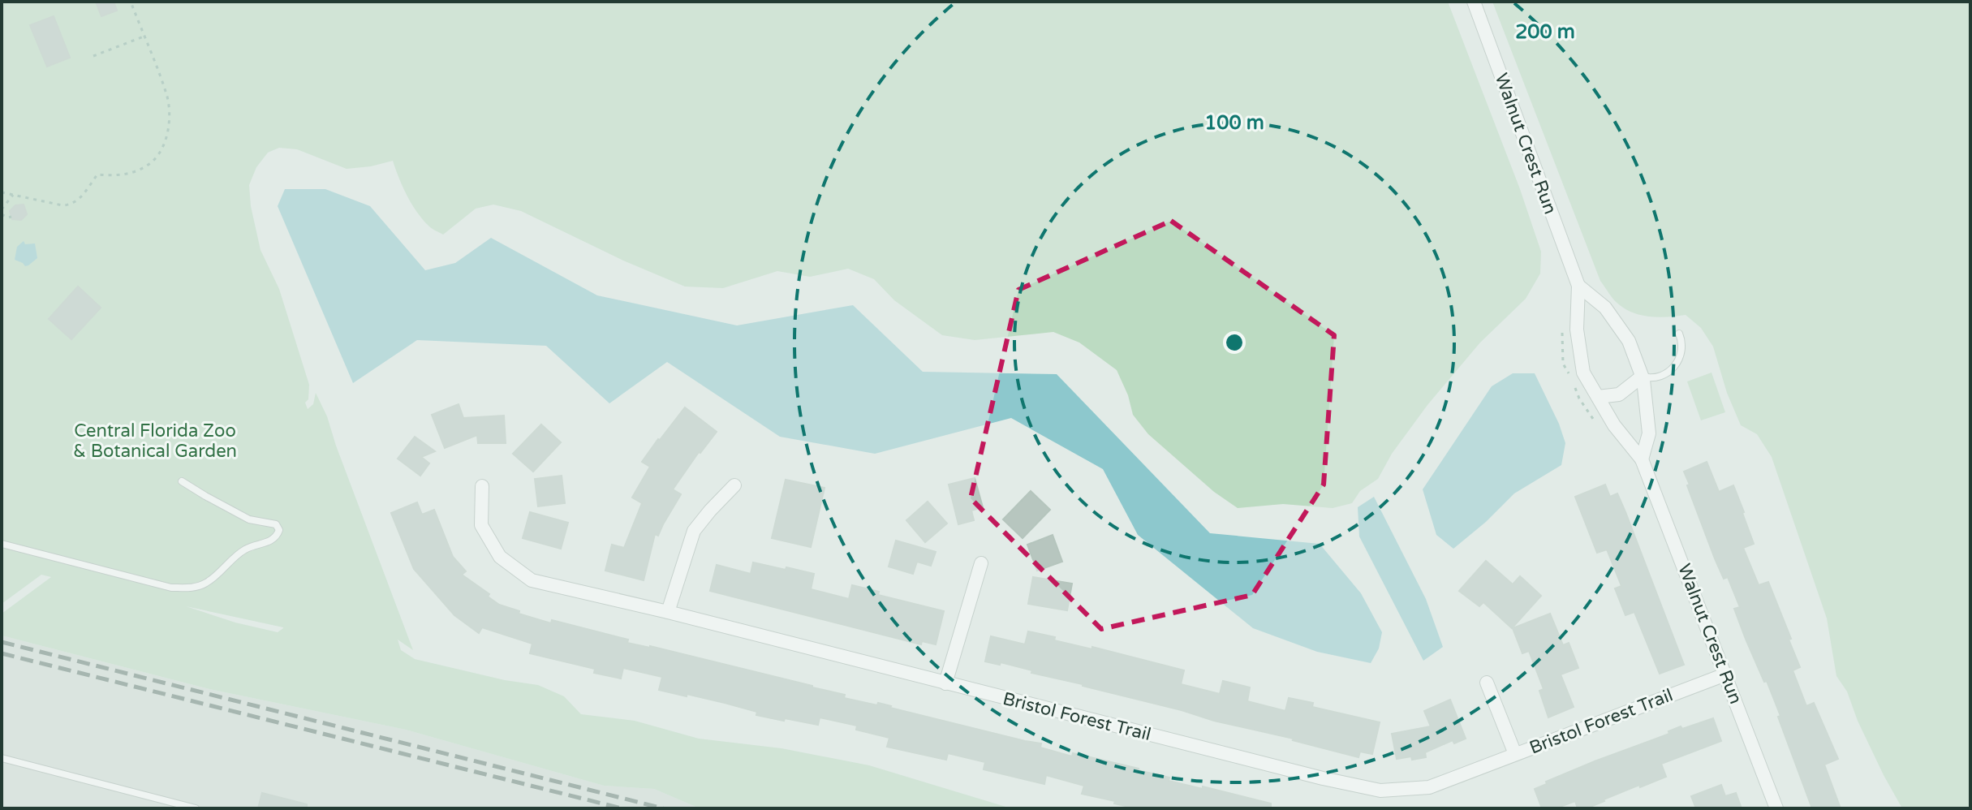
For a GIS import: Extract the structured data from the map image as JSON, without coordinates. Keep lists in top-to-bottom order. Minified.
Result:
{"streets":{"street":["Walnut Crest Run","Bristol Forest Trail"]},"crossings":[["Walnut Crest Run","Bristol Forest Trail"]],"parks":["Central Florida Zoo & Botanical Garden"],"rings":["200 m","100 m"]}
